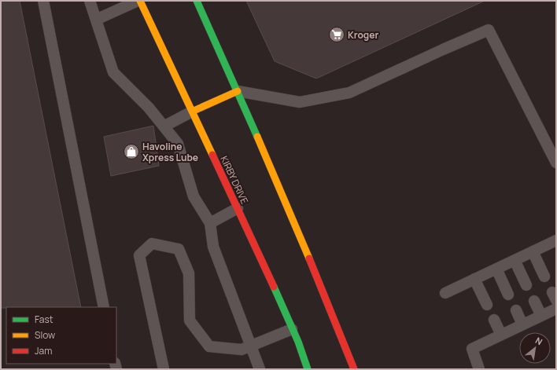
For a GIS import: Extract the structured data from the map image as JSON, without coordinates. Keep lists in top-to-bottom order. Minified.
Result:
{"streets":{"main road":["KIRBY DRIVE"]},"places":{"supermarket":["Kroger"],"shop":["Havoline Xpress Lube"]},"legend":["Fast","Slow","Jam"],"north":"top right"}
